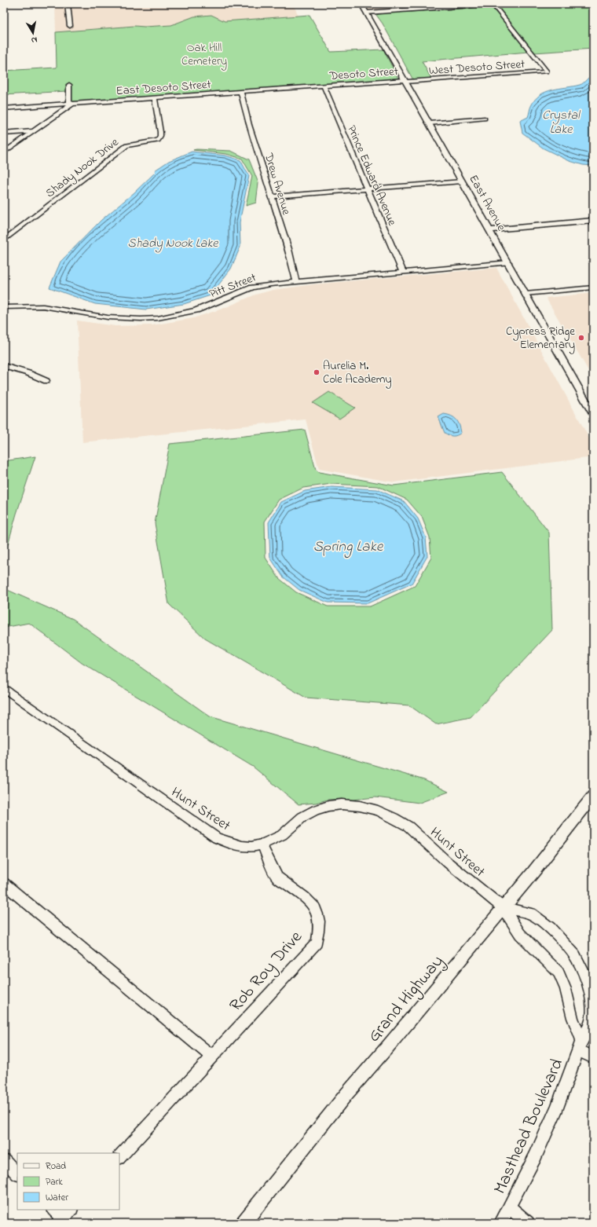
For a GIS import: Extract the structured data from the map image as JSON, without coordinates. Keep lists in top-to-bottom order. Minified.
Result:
{"streets":{"street":["West Desoto Street","Desoto Street","East Desoto Street","Shady Nook Drive","Prince Edward Avenue","Drew Avenue","East Avenue","Pitt Street","Hunt Street","Rob Roy Drive","Grand Highway","Masthead Boulevard"]},"crossings":[["West Desoto Street","Desoto Street"],["West Desoto Street","East Avenue"],["Desoto Street","East Desoto Street"],["Desoto Street","Prince Edward Avenue"],["Desoto Street","East Avenue"],["East Desoto Street","Shady Nook Drive"],["East Desoto Street","Prince Edward Avenue"],["East Desoto Street","Drew Avenue"],["Prince Edward Avenue","Pitt Street"],["Drew Avenue","Pitt Street"],["East Avenue","Pitt Street"],["Hunt Street","Rob Roy Drive"],["Hunt Street","Grand Highway"],["Hunt Street","Masthead Boulevard"],["Grand Highway","Masthead Boulevard"]],"water":["Crystal Lake","Shady Nook Lake","Spring Lake"],"parks":["Oak Hill Cemetery"],"places":["Cypress Ridge Elementary","Aurelia M. Cole Academy"],"legend":["Road","Park","Water"],"north":"bottom"}
